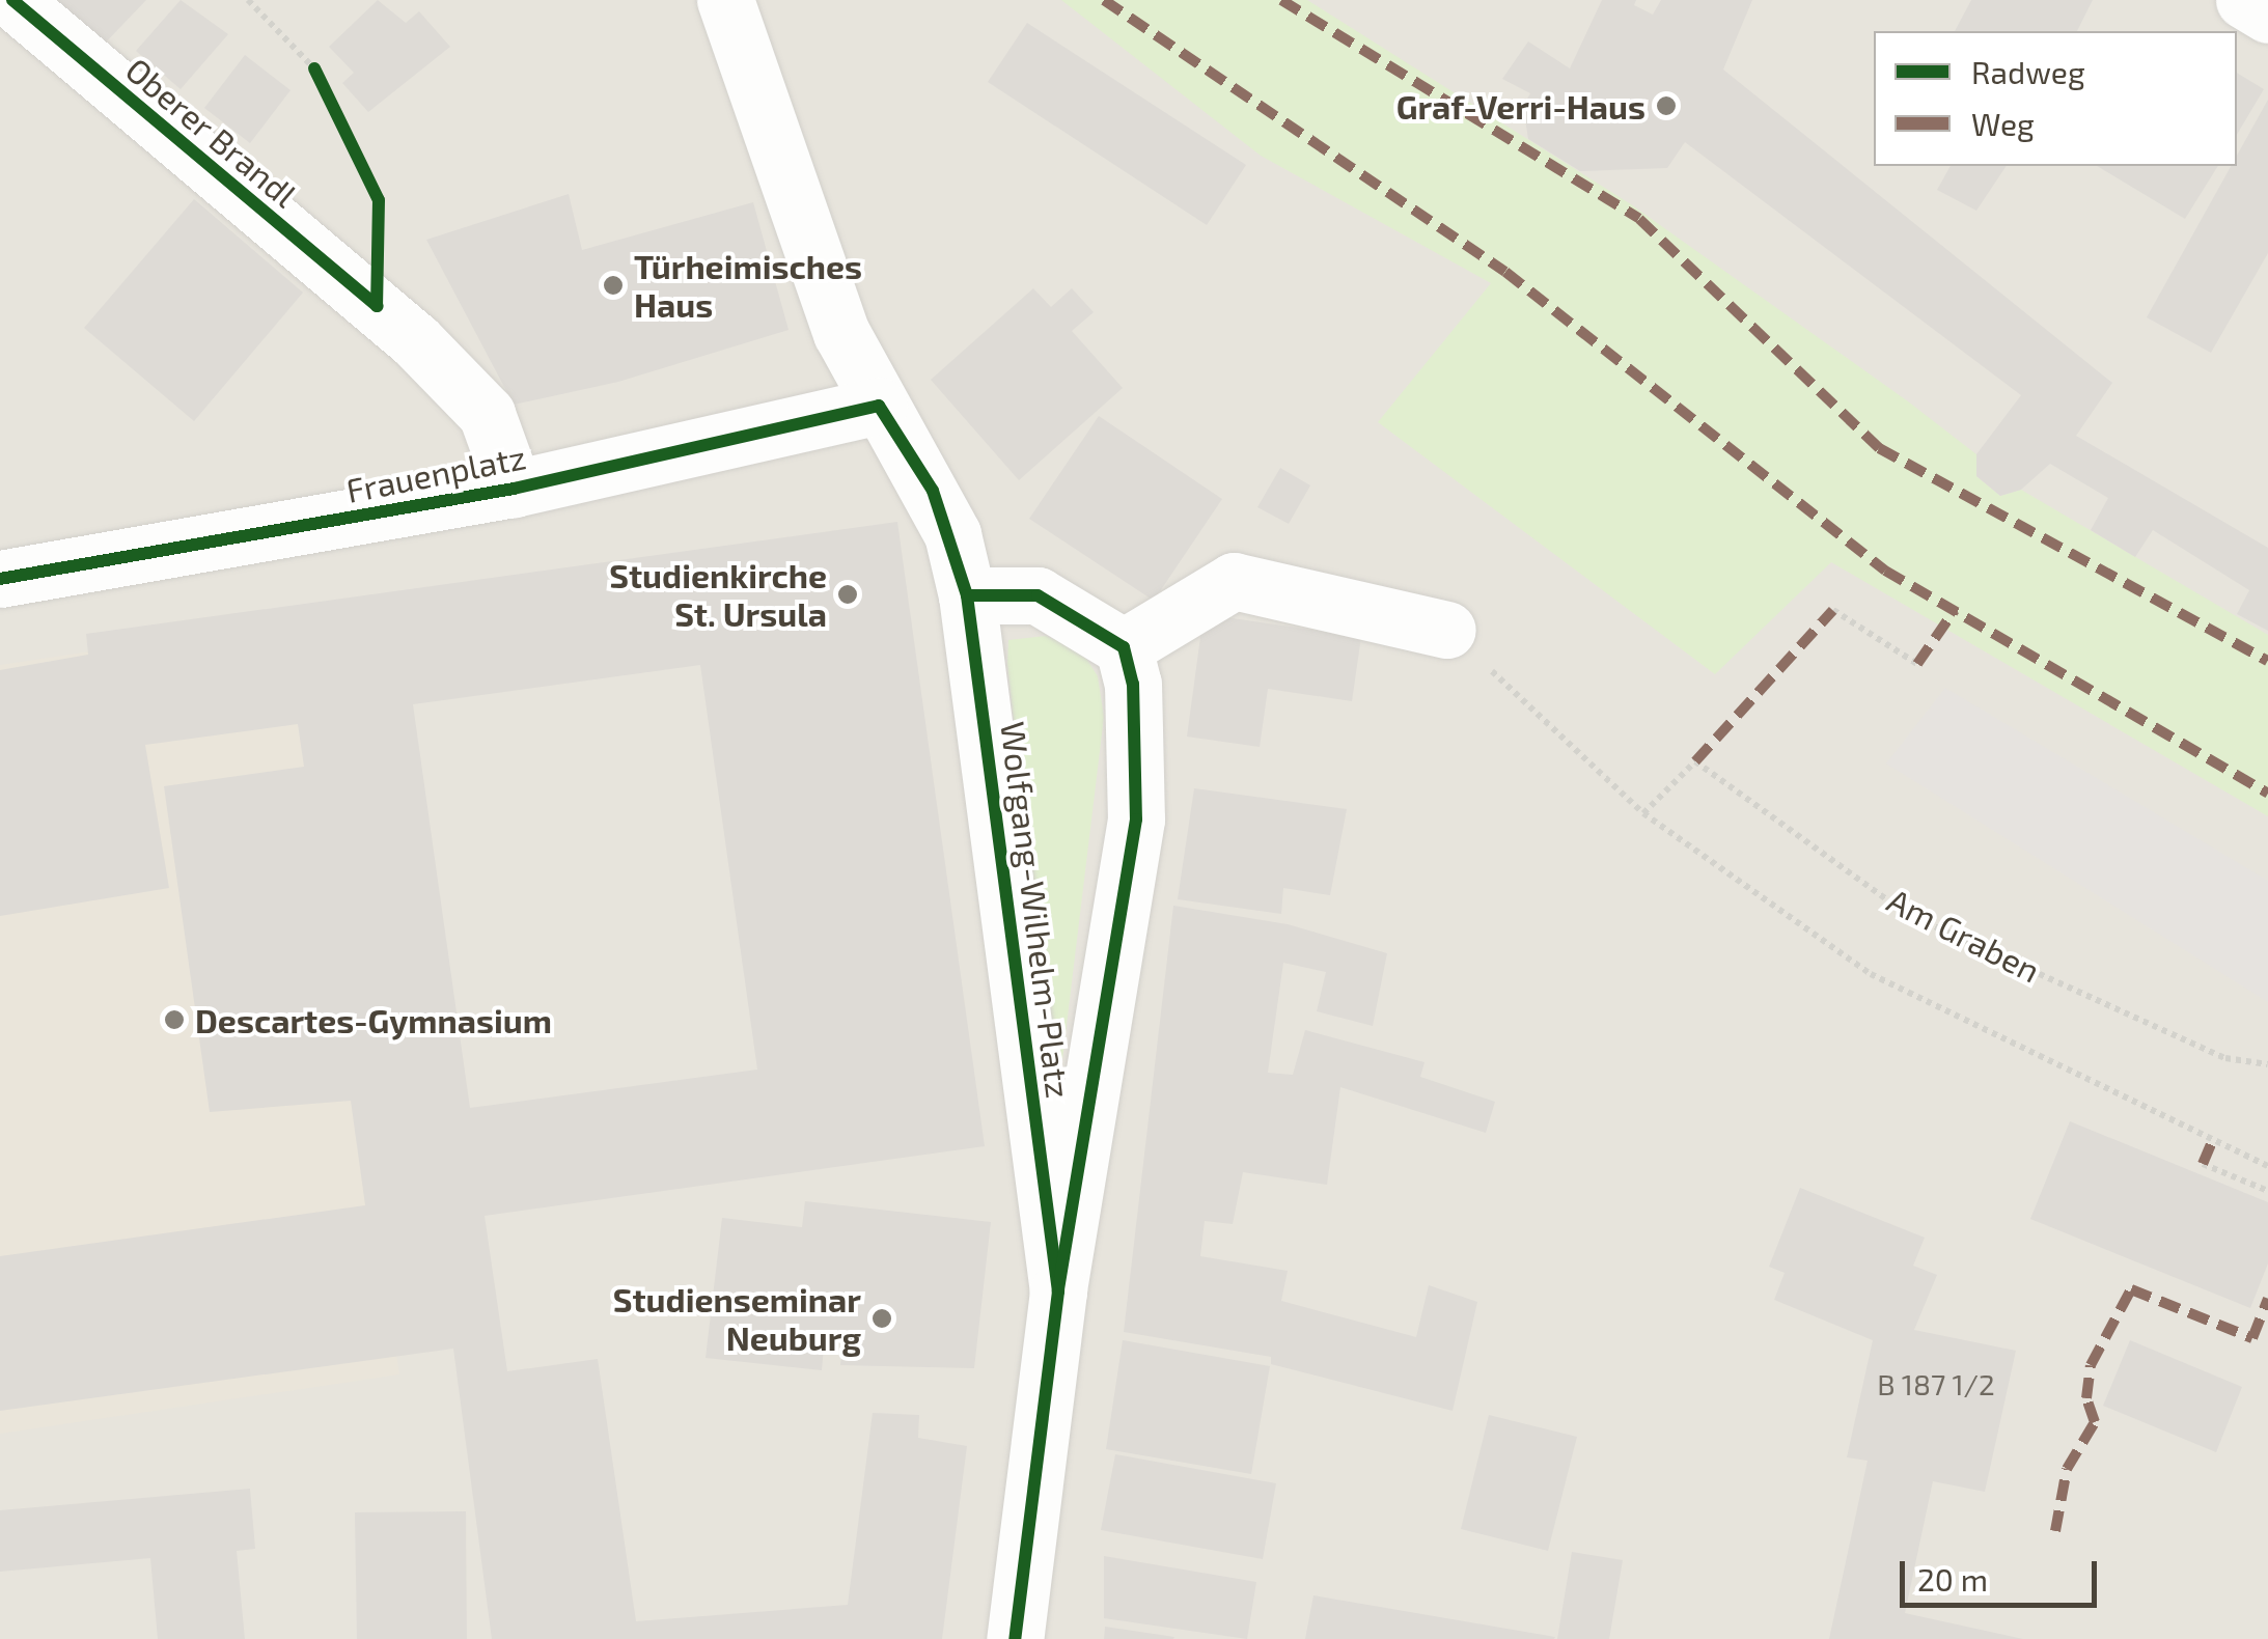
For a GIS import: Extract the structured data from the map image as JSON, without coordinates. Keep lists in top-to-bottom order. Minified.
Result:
{"streets":{"street":["Oberer Brandl","Frauenplatz","Wolfgang-Wilhelm-Platz"],"path":["Am Graben"]},"crossings":[["Oberer Brandl","Frauenplatz"],["Frauenplatz","Wolfgang-Wilhelm-Platz"]],"places":["Graf-Verri-Haus","Türheimisches Haus","Studienkirche St. Ursula","Descartes-Gymnasium","Studienseminar Neuburg"],"house_numbers":["B 187 1/2"],"legend":["Radweg","Weg"],"scale_bar":"20 m"}
